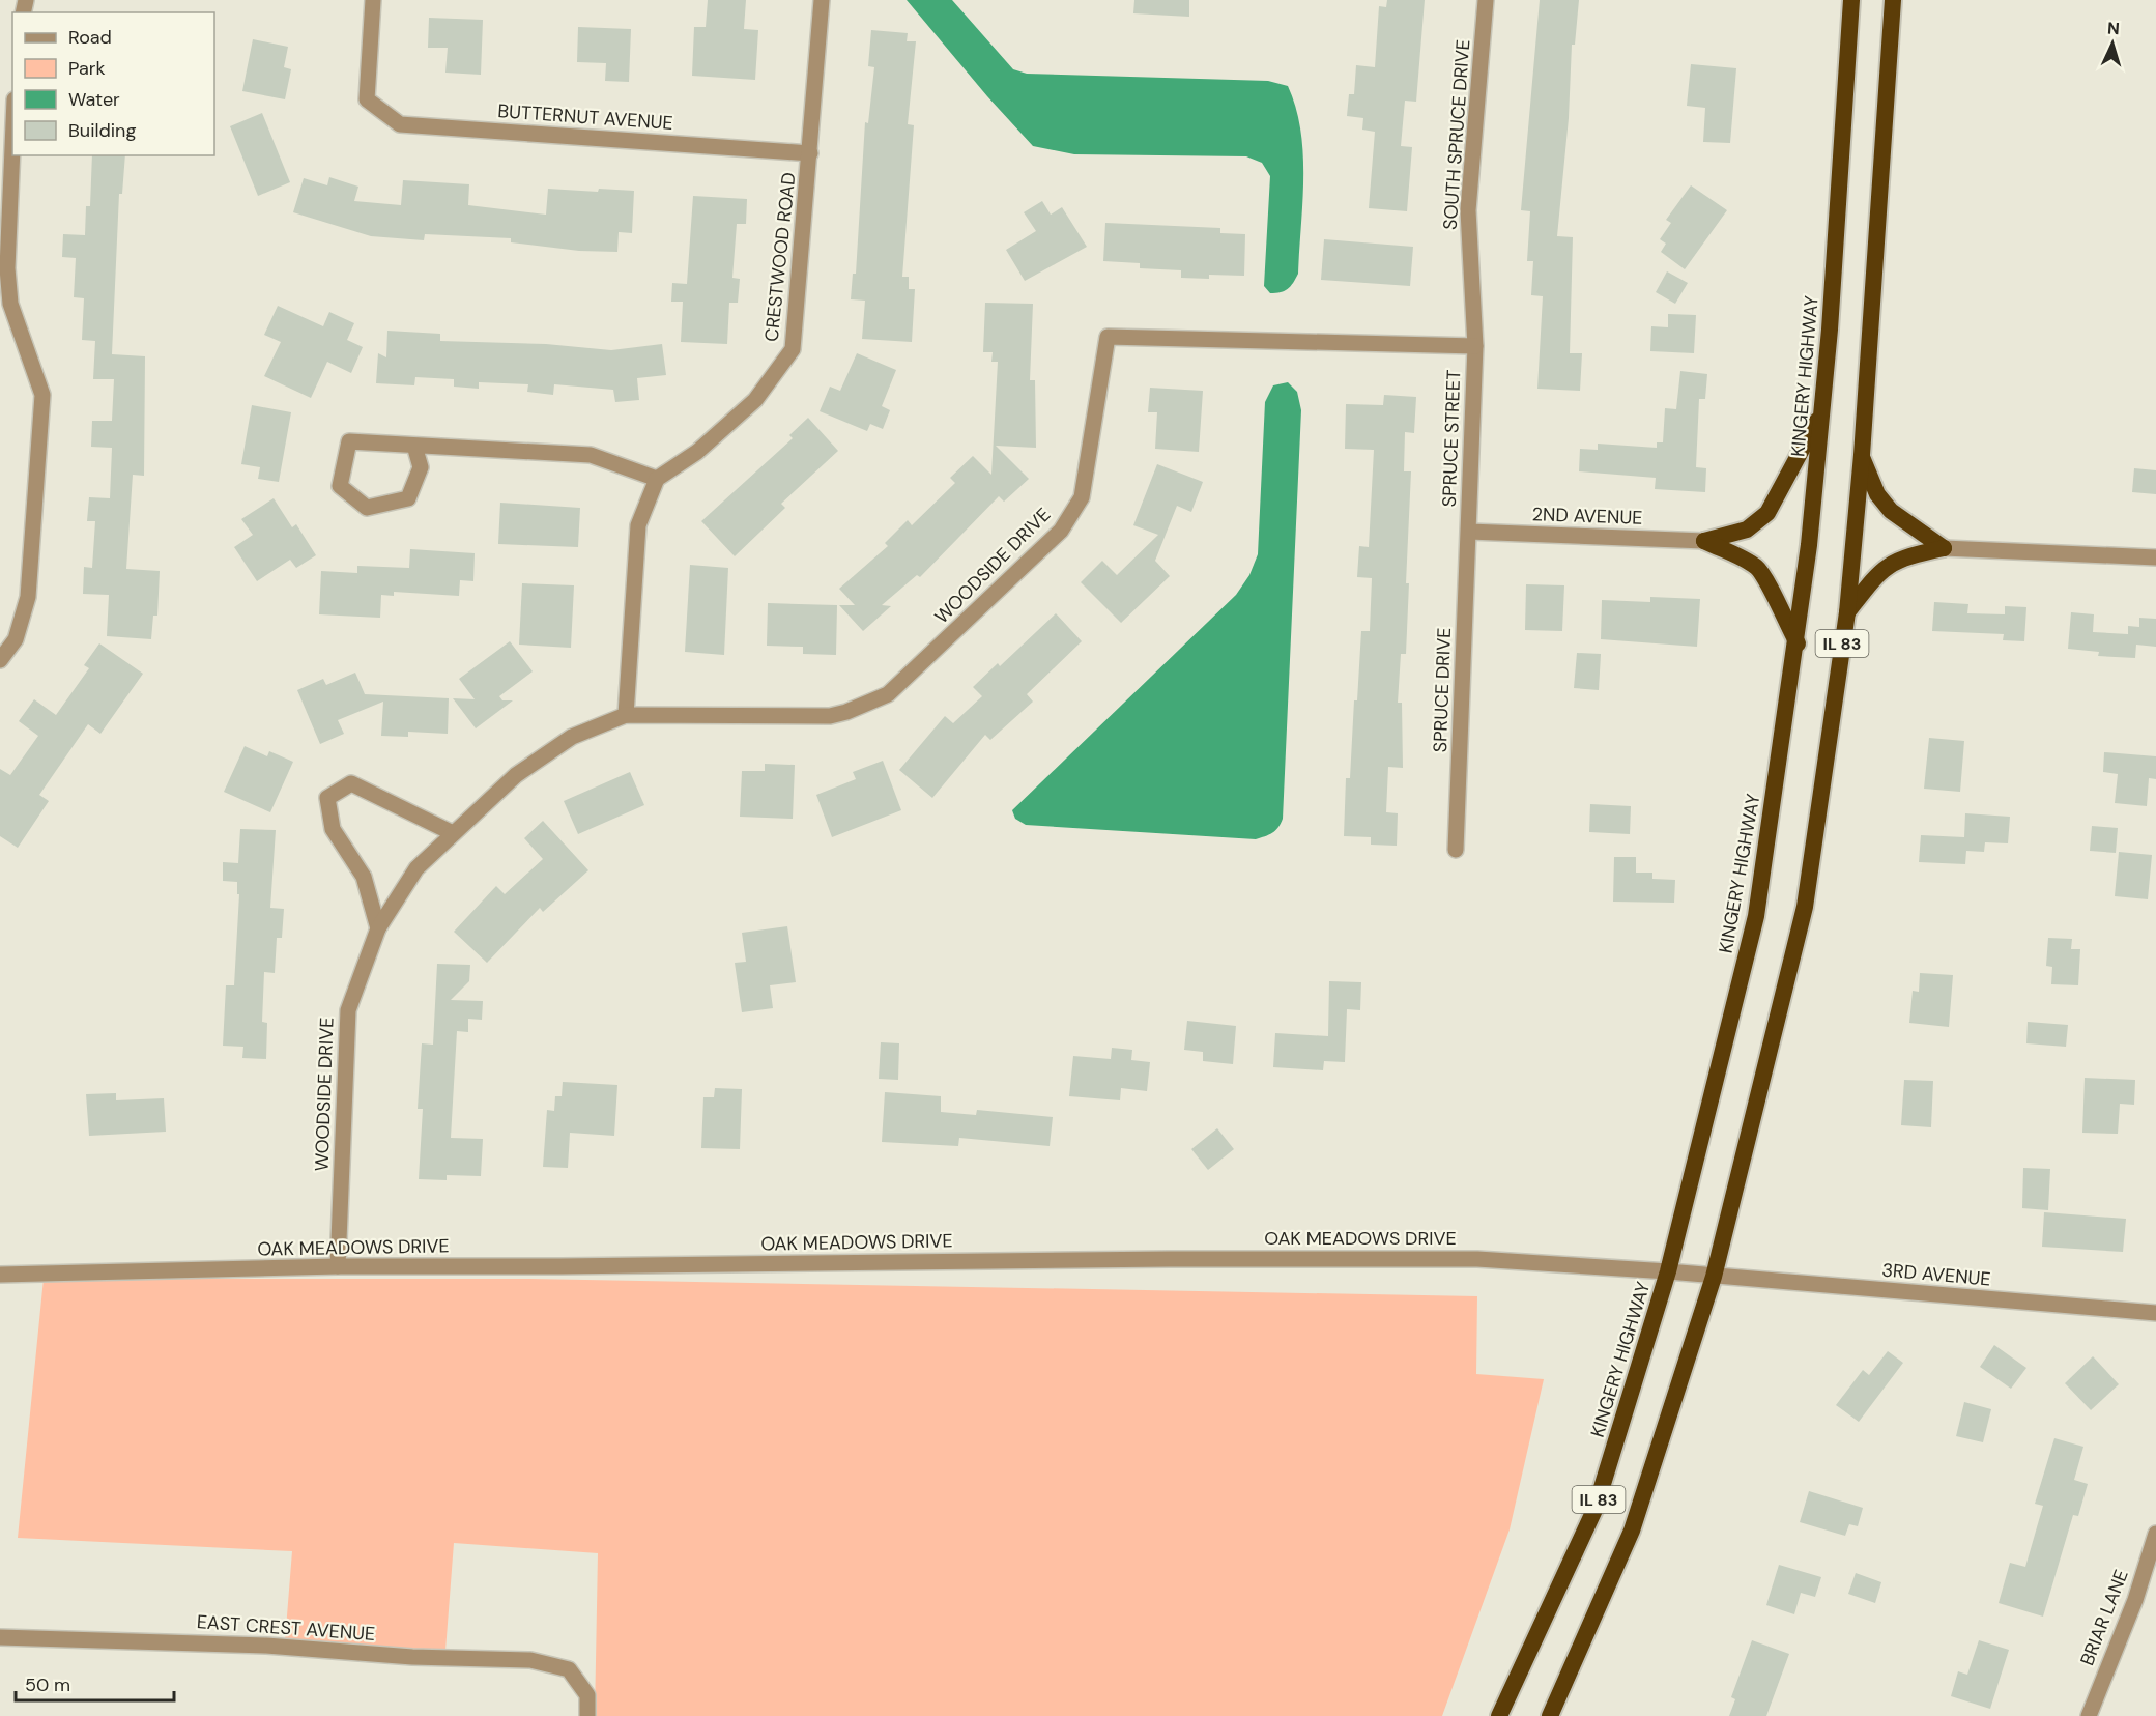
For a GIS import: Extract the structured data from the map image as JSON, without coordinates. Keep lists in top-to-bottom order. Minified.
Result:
{"streets":{"highway":["KINGERY HIGHWAY","IL 83"],"street":["BUTTERNUT AVENUE","SOUTH SPRUCE DRIVE","CRESTWOOD ROAD","SPRUCE STREET","2ND AVENUE","WOODSIDE DRIVE","SPRUCE DRIVE","OAK MEADOWS DRIVE","3RD AVENUE","BRIAR LANE","EAST CREST AVENUE"]},"crossings":[["BUTTERNUT AVENUE","CRESTWOOD ROAD"],["SOUTH SPRUCE DRIVE","SPRUCE STREET"],["SOUTH SPRUCE DRIVE","WOODSIDE DRIVE"],["KINGERY HIGHWAY","OAK MEADOWS DRIVE"],["SPRUCE STREET","2ND AVENUE"],["SPRUCE STREET","WOODSIDE DRIVE"],["SPRUCE STREET","SPRUCE DRIVE"],["2ND AVENUE","SPRUCE DRIVE"],["WOODSIDE DRIVE","OAK MEADOWS DRIVE"],["IL 83","OAK MEADOWS DRIVE"],["IL 83","3RD AVENUE"],["OAK MEADOWS DRIVE","3RD AVENUE"]],"legend":["Road","Park","Water","Building"],"scale_bar":"50 m","north":"top"}
